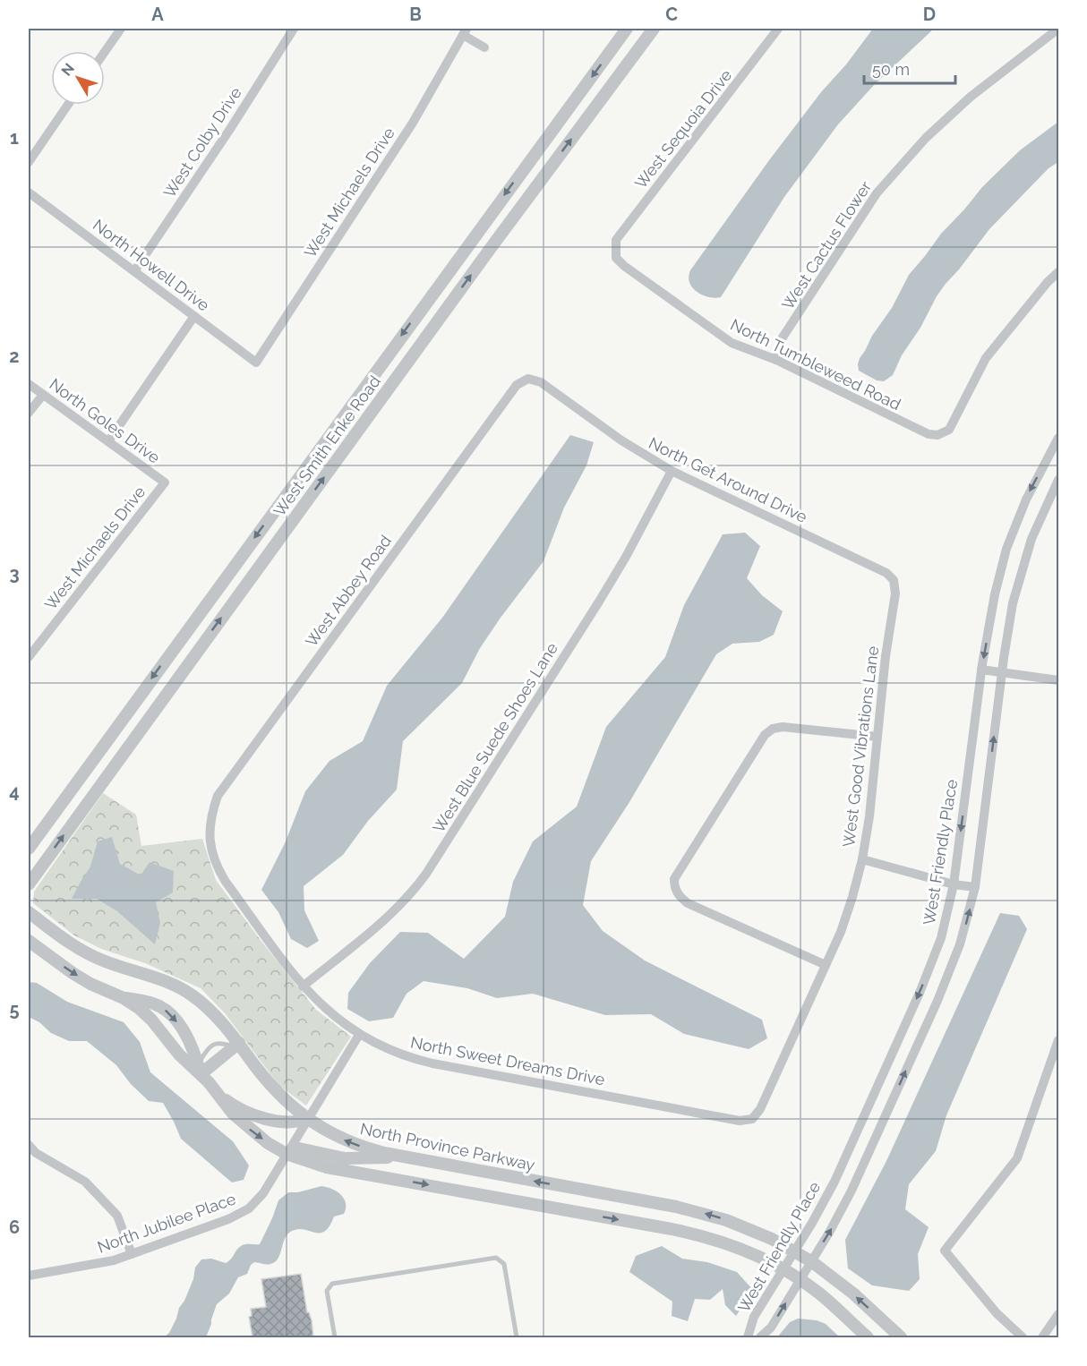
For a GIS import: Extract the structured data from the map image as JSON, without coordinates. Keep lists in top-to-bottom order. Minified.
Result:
{"streets":{"street":["West Sequoia Drive","West Colby Drive","West Michaels Drive","West Cactus Flower","North Howell Drive","North Tumbleweed Road","North Goles Drive","West Smith Enke Road","North Get Around Drive","West Abbey Road","West Blue Suede Shoes Lane","West Good Vibrations Lane","West Friendly Place","North Sweet Dreams Drive","North Province Parkway","North Jubilee Place"]},"crossings":[["West Sequoia Drive","North Tumbleweed Road"],["West Colby Drive","North Howell Drive"],["West Michaels Drive","North Howell Drive"],["West Michaels Drive","North Goles Drive"],["West Cactus Flower","North Tumbleweed Road"],["North Get Around Drive","West Abbey Road"],["North Get Around Drive","West Blue Suede Shoes Lane"],["North Get Around Drive","West Good Vibrations Lane"],["West Abbey Road","North Sweet Dreams Drive"],["West Blue Suede Shoes Lane","North Sweet Dreams Drive"],["West Good Vibrations Lane","North Sweet Dreams Drive"],["West Friendly Place","North Province Parkway"],["North Sweet Dreams Drive","North Jubilee Place"],["North Province Parkway","North Jubilee Place"]],"scale_bar":"50 m","north":"top left","grid":{"columns":["A","B","C","D"],"rows":["1","2","3","4","5","6"]}}
